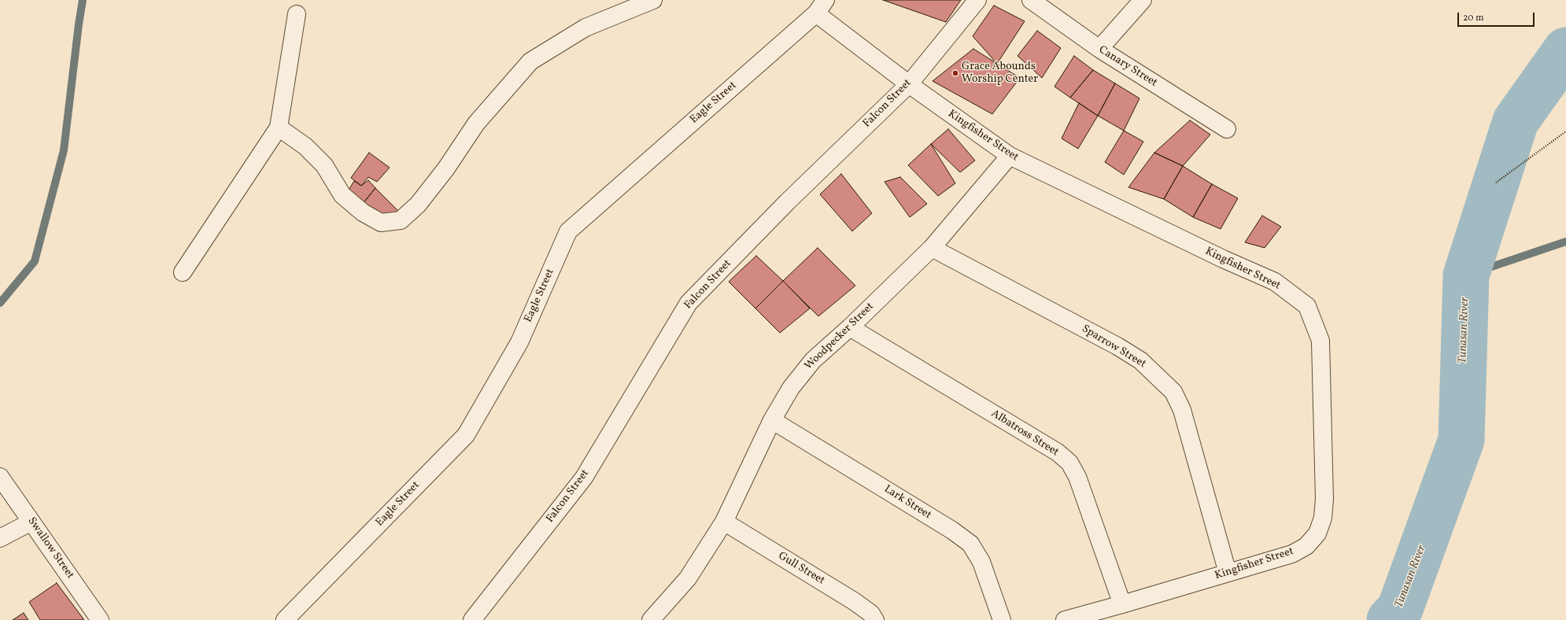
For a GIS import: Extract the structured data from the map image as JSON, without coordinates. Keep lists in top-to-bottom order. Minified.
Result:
{"streets":{"street":["Canary Street","Eagle Street","Falcon Street","Kingfisher Street","Woodpecker Street","Sparrow Street","Albatross Street","Lark Street","Swallow Street","Gull Street"]},"crossings":[["Eagle Street","Kingfisher Street"],["Falcon Street","Kingfisher Street"],["Kingfisher Street","Woodpecker Street"],["Kingfisher Street","Sparrow Street"],["Kingfisher Street","Albatross Street"],["Woodpecker Street","Sparrow Street"],["Woodpecker Street","Albatross Street"],["Woodpecker Street","Lark Street"],["Woodpecker Street","Gull Street"]],"water":["Tunasan River"],"places":["Grace Abounds Worship Center"],"scale_bar":"20 m"}
